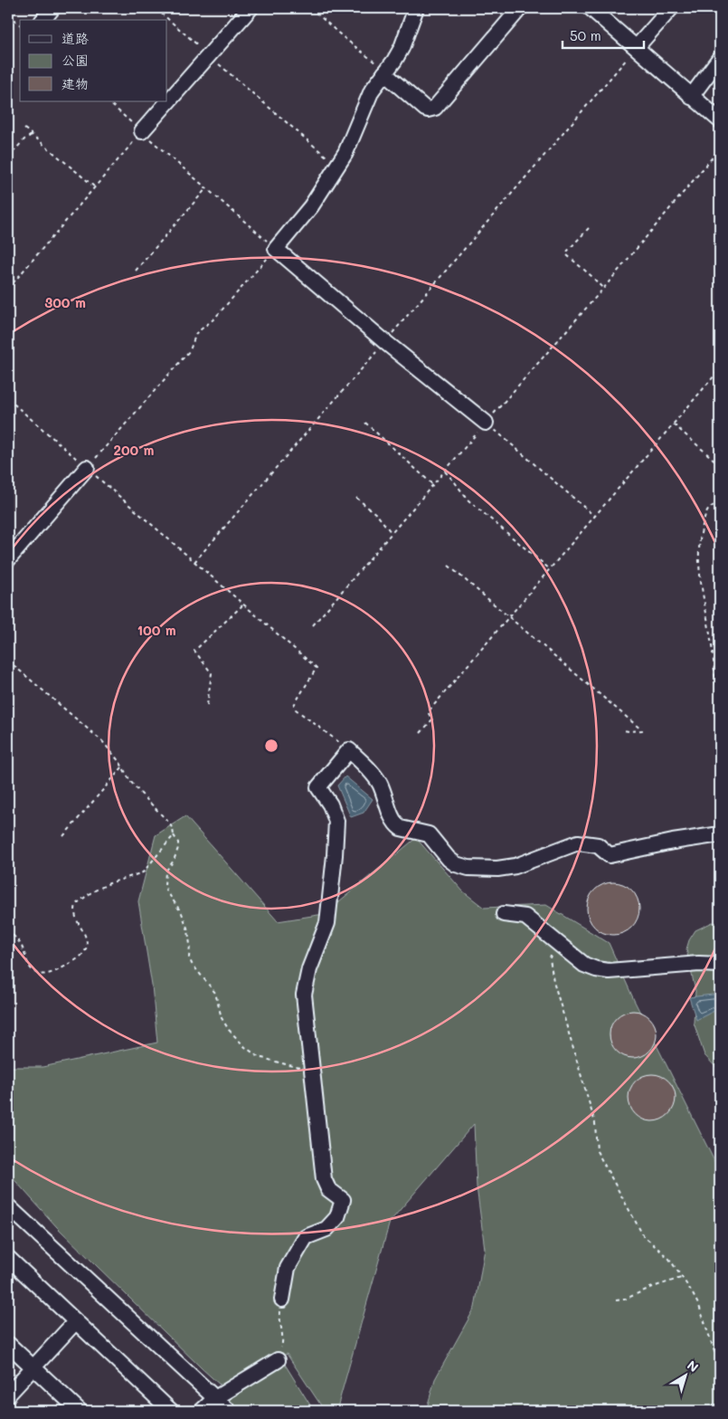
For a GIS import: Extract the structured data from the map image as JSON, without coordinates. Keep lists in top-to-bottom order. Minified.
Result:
{"legend":["道路","公園","建物"],"scale_bar":"50 m","north":"top right","rings":["300 m","200 m","100 m"]}
